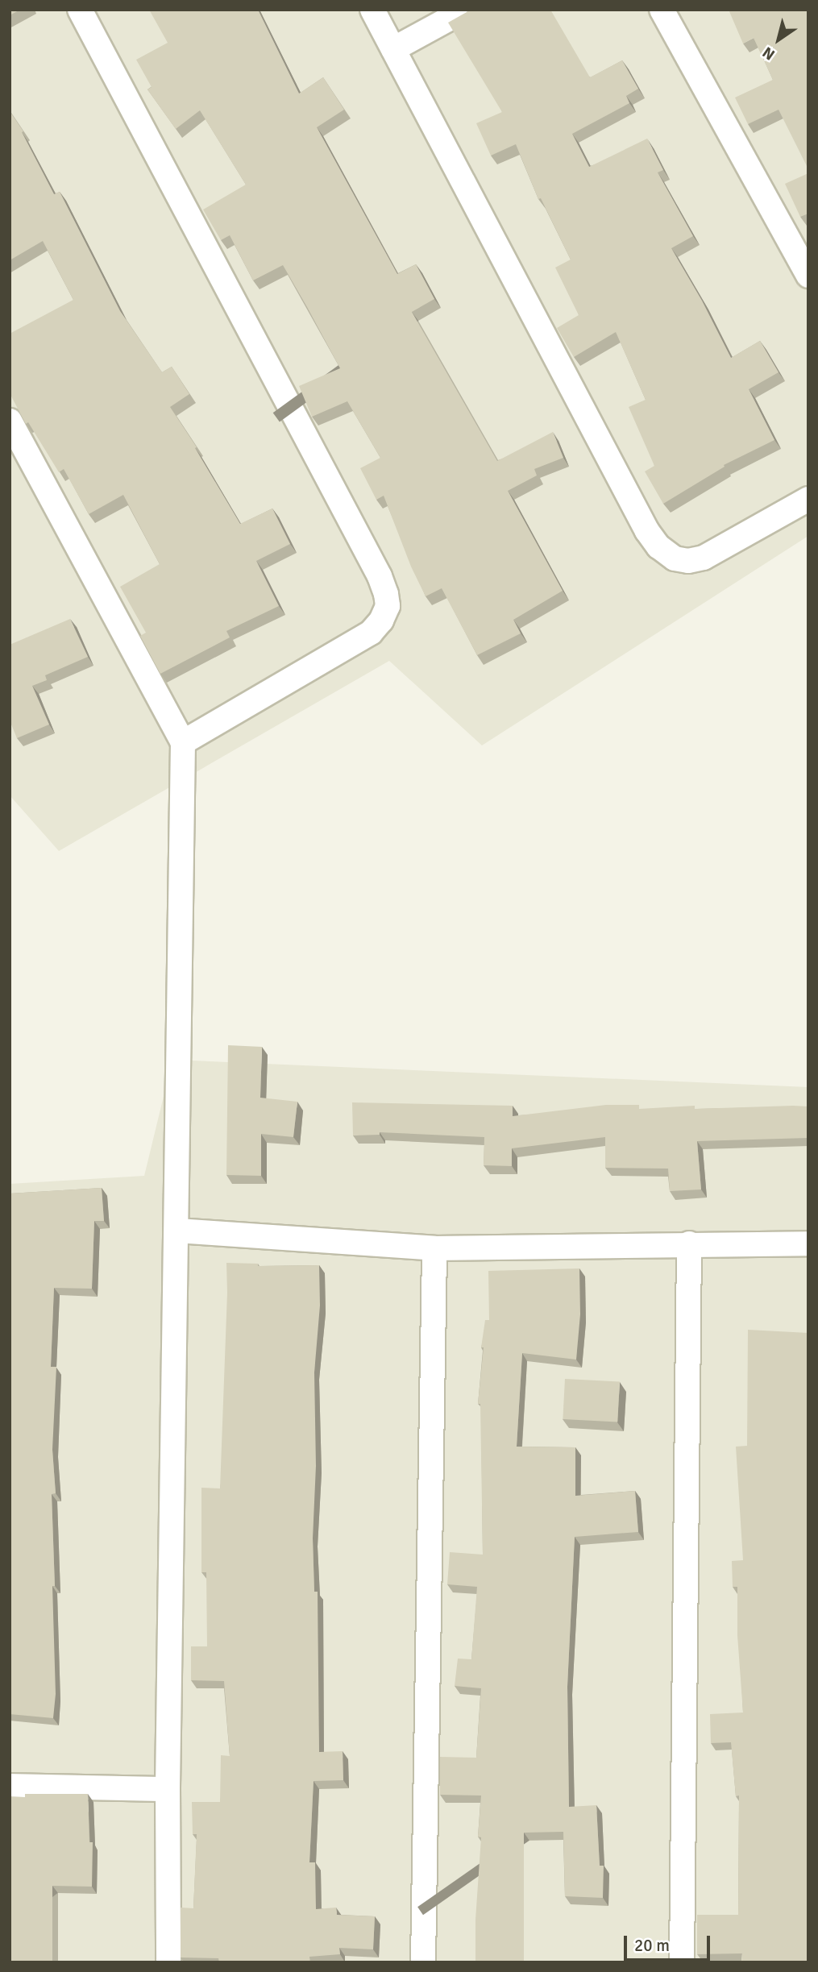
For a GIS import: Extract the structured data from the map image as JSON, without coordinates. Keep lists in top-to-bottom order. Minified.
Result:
{"scale_bar":"20 m","north":"bottom left"}
